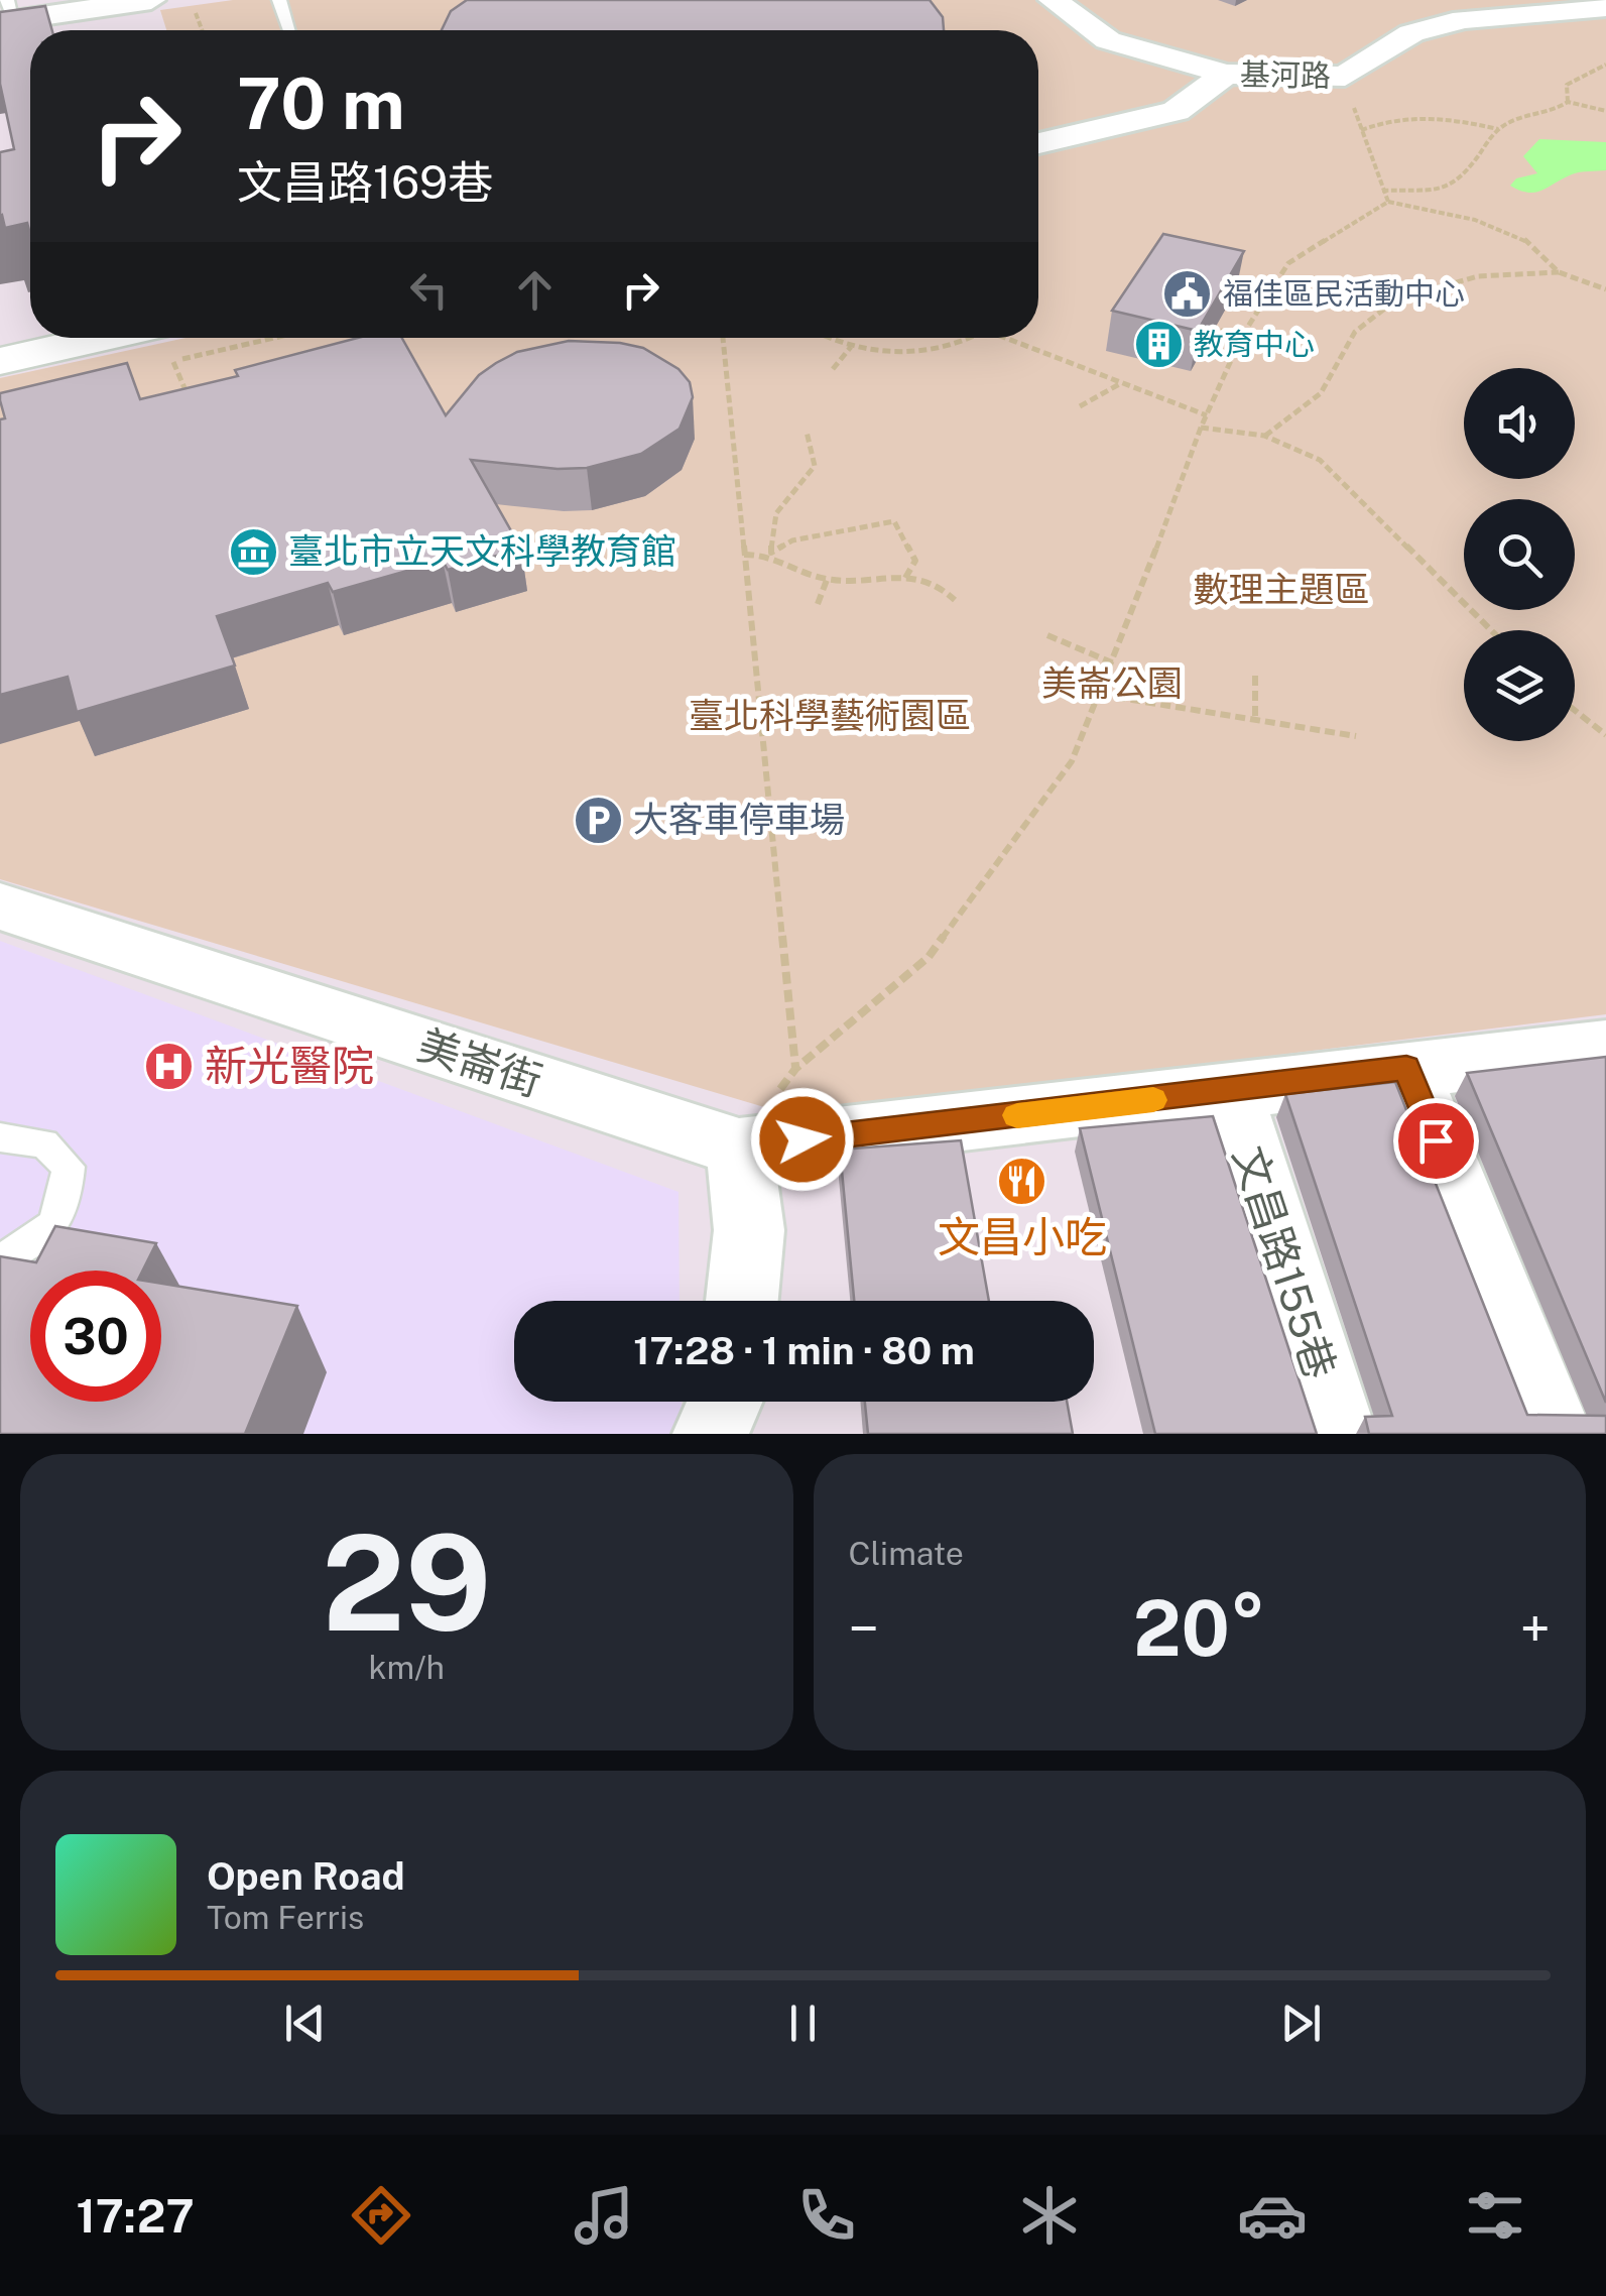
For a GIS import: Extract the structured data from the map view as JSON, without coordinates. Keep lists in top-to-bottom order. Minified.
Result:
{"streets":{"street":["基河路","美崙街","文昌路155巷"]},"parks":["數理主題區","美崙公園","臺北科學藝術園區"],"places":{"public building":["福佳區民活動中心"],"building":["教育中心"],"museum":["臺北市立天文科學教育館"],"parking":["大客車停車場"],"hospital":["新光醫院"],"restaurant":["文昌小吃"]},"page":{"turn":["70 m","文昌路169巷"],"limit":"30","trip":"17:28 · 1 min · 80 m","tile":[["29","km/h"],"Climate"],"heat":["−","20°","+"],"song":["Open Road","Tom Ferris"],"tabs":"17:27"}}
